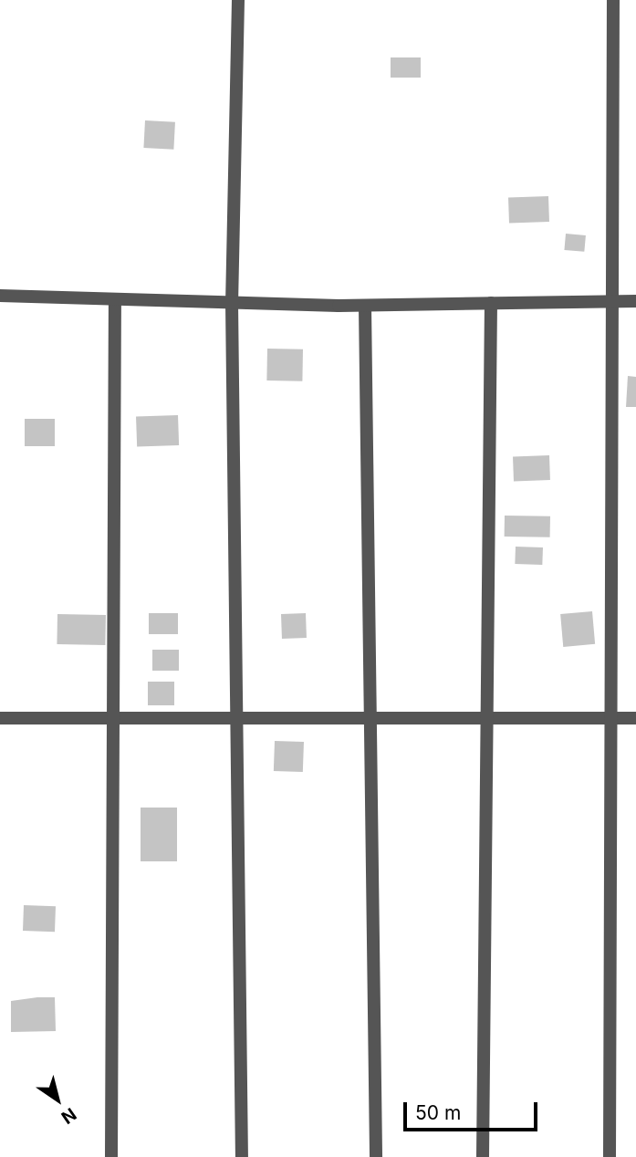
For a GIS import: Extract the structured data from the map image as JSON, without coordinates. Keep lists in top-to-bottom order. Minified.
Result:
{"scale_bar":"50 m","north":"bottom right"}
